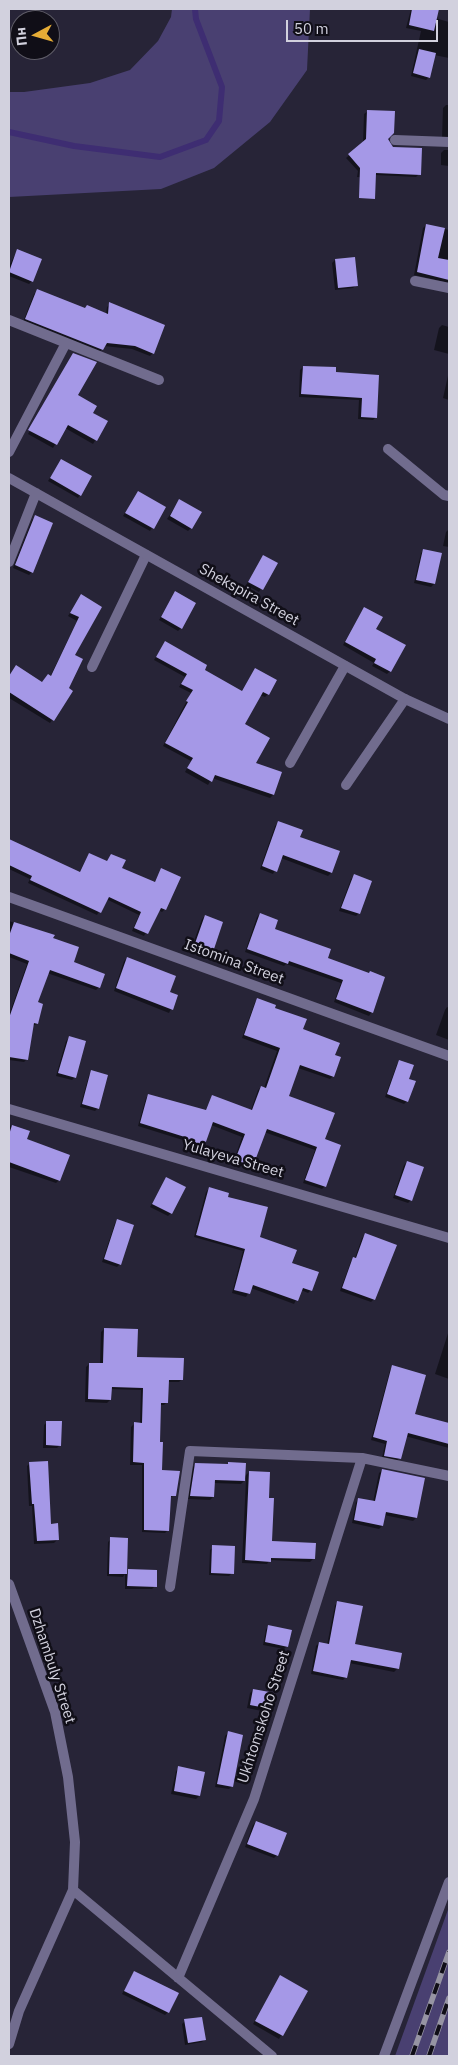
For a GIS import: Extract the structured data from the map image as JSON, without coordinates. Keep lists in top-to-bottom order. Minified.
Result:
{"streets":{"street":["Shekspira Street","Istomina Street","Yulayeva Street","Dzhambuly Street","Ukhtomskoho Street"]},"scale_bar":"50 m","north":"left"}
